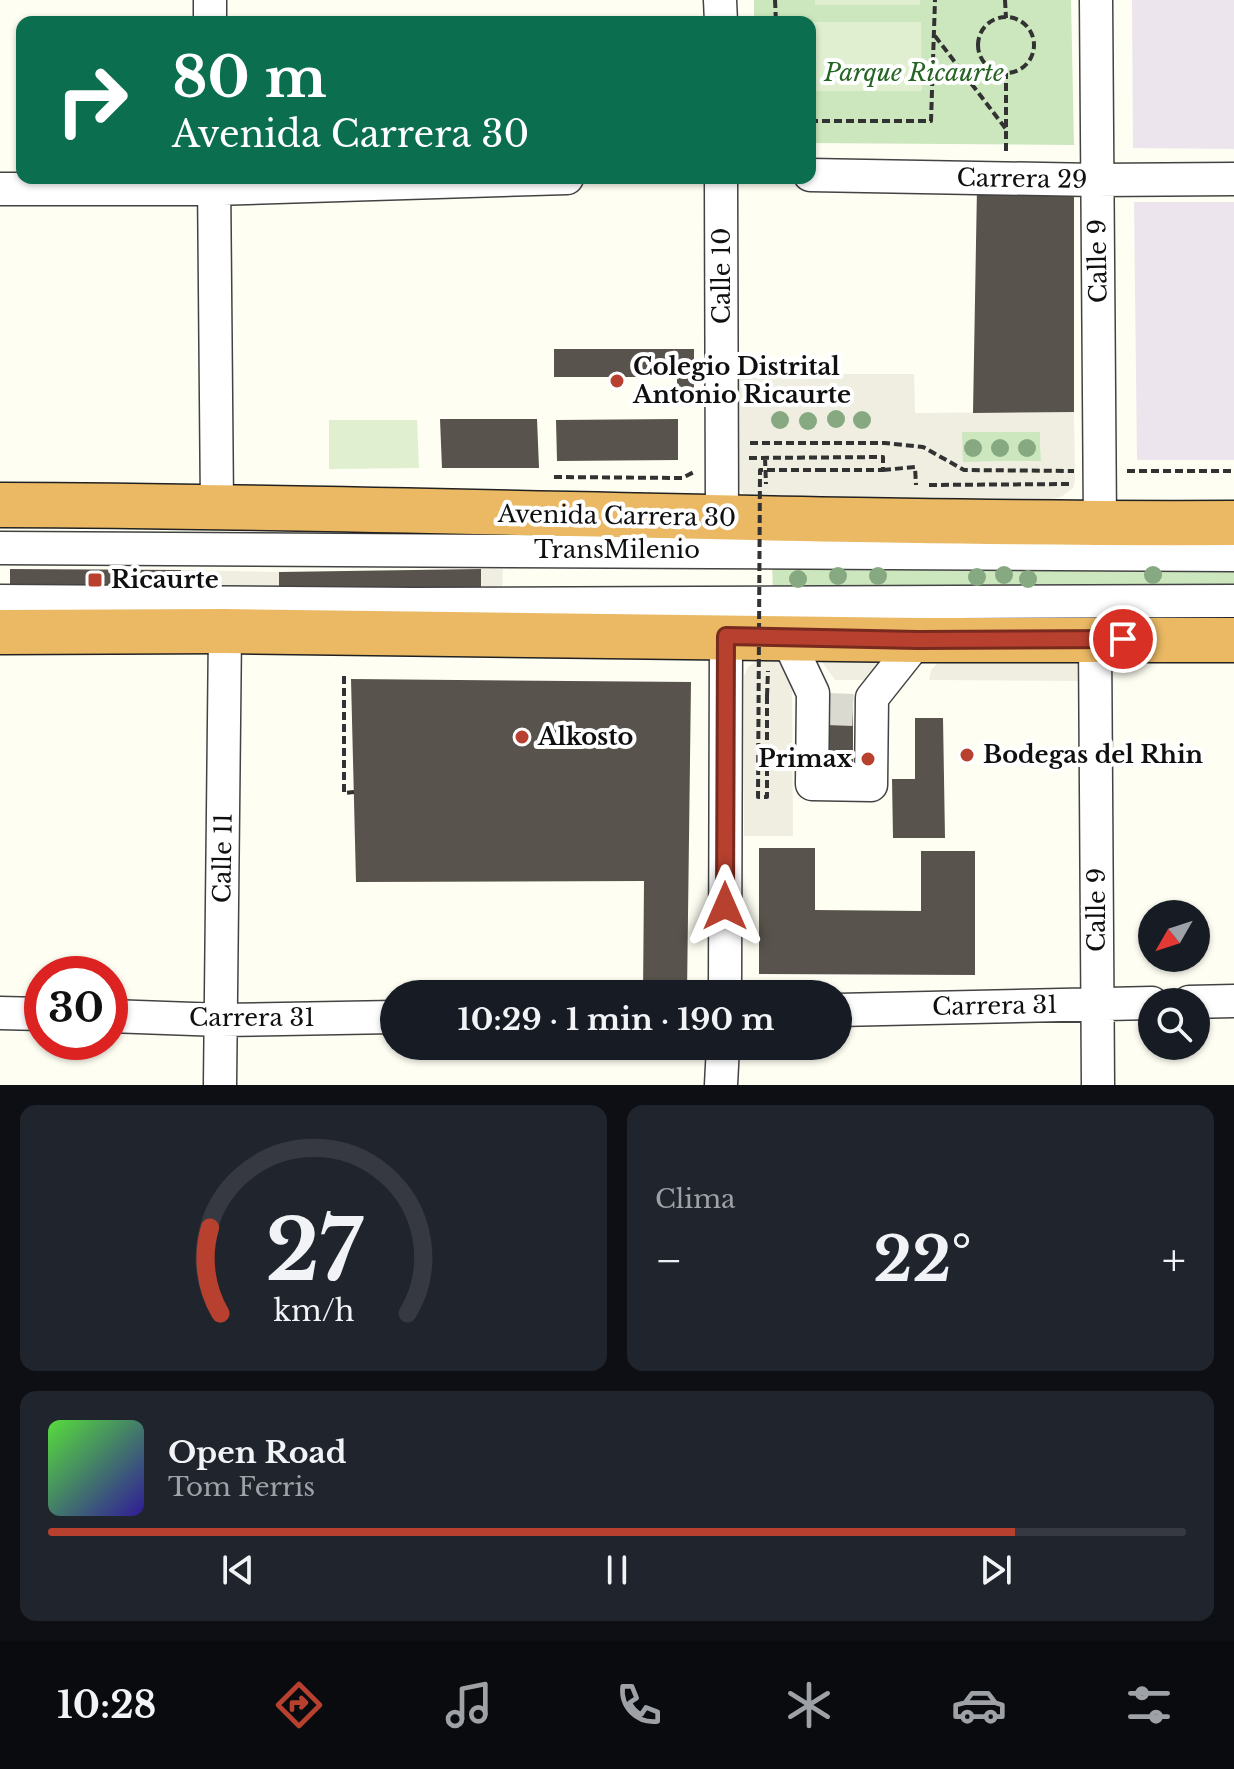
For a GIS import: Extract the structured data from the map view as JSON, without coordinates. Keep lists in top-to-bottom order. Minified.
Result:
{"streets":{"highway":["Avenida Carrera 30"],"street":["Carrera 29","Calle 9","Calle 10","TransMilenio","Calle 11","Carrera 31"]},"crossings":[["Carrera 29","Calle 9"],["Calle 9","Avenida Carrera 30"],["Calle 9","Carrera 31"],["Calle 10","Avenida Carrera 30"],["Calle 11","Carrera 31"]],"parks":["Parque Ricaurte"],"places":{"other":["Colegio Distrital Antonio Ricaurte","Alkosto","Bodegas del Rhin","Primax"],"transit":["Ricaurte"]},"north":"bottom left","page":{"turn":["80 m","Avenida Carrera 30"],"limit":"30","trip":"10:29 · 1 min · 190 m","tile":"Clima","heat":["−","22°","+"],"song":["Open Road","Tom Ferris"],"tabs":"10:28","gauge":["27","km/h"]}}
